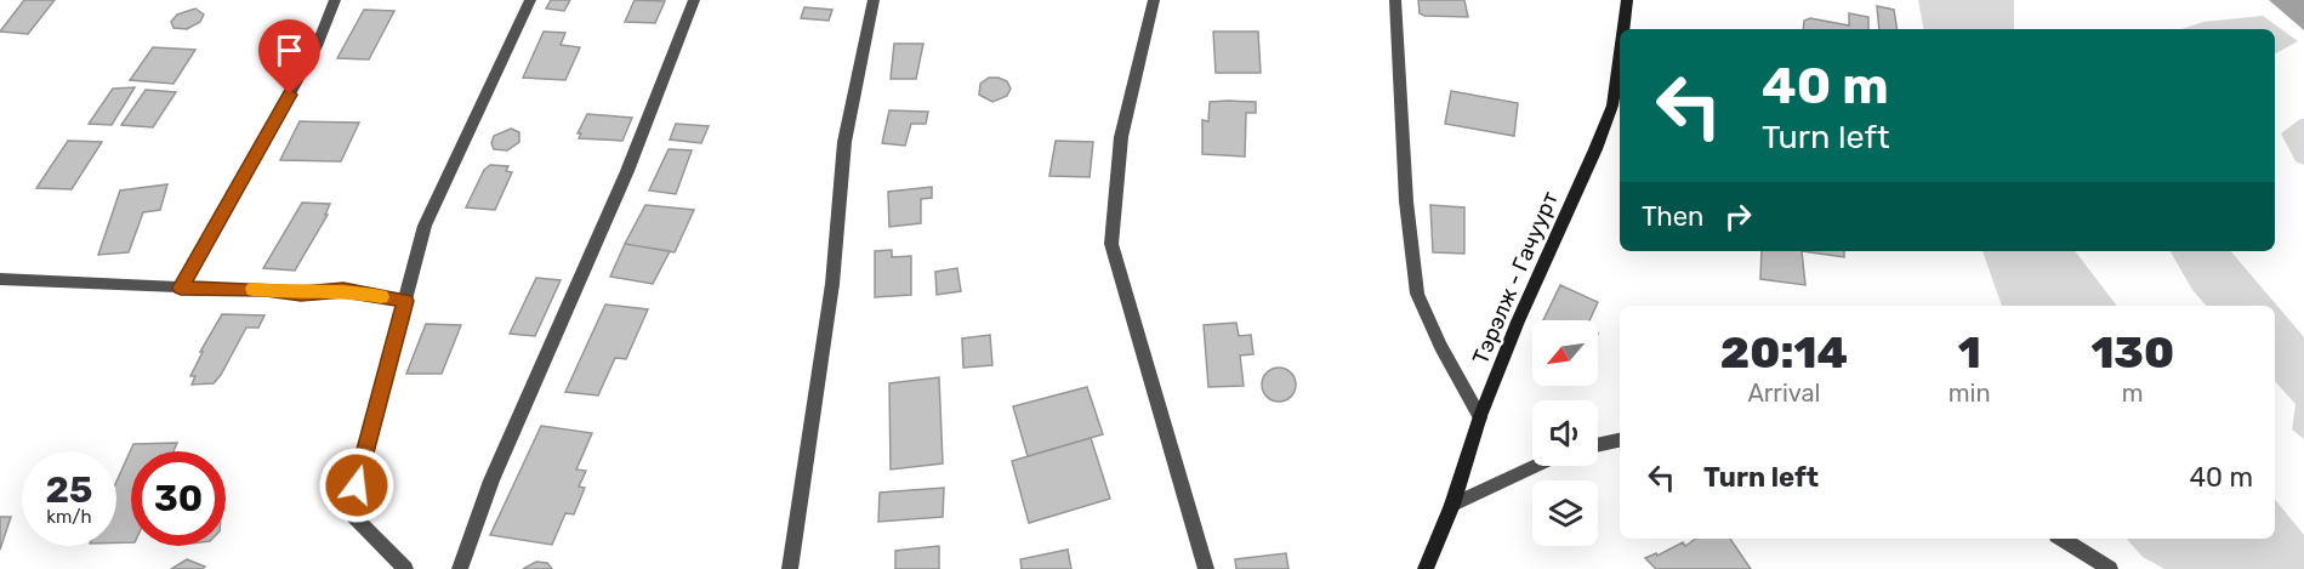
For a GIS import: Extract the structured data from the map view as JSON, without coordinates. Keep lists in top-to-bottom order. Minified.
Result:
{"streets":{"main road":["Тэрэлж - Гачуурт"]},"north":"bottom left","page":{"turn":["40 m","Turn left"],"then":"Then","eta":["20:14","Arrival","1","min","130","m"],"list":[{"name":"Turn left","value":"40 m"}],"speed":"25 km/h","limit":"30"}}
